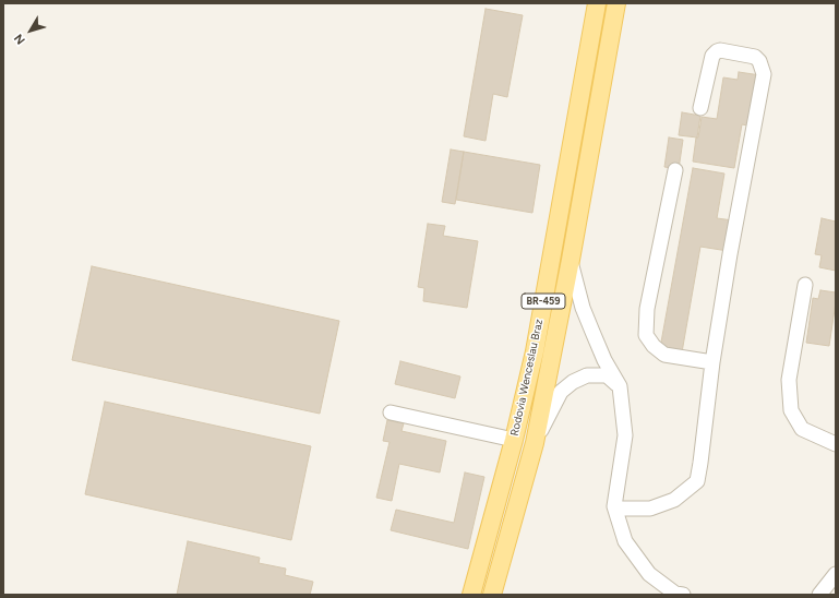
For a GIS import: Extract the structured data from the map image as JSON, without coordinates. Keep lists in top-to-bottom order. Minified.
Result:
{"streets":{"main road":["BR-459","Rodovia Wenceslau Braz"]},"north":"bottom left"}
